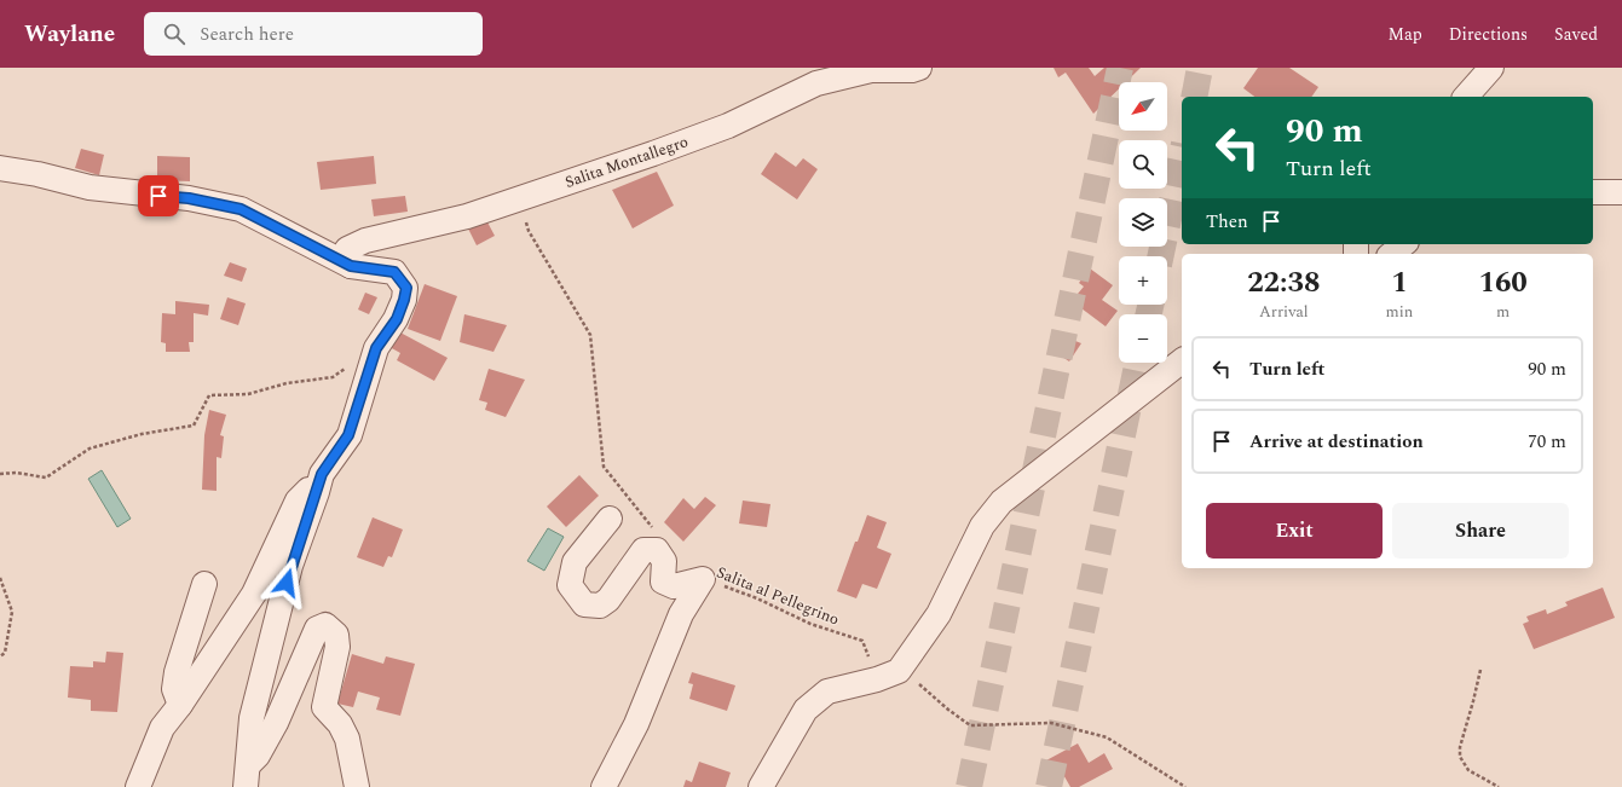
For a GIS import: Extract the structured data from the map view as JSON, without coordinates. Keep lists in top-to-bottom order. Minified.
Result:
{"streets":{"street":["Salita Montallegro"],"path":["Salita al Pellegrino"]},"north":"bottom left","page":{"header":"Waylane","search":"Search here","nav":["Map","Directions","Saved"],"map_buttons":["+","−"],"turn":["90 m","Turn left"],"then":"Then","eta":["22:38","Arrival","1","min","160","m"],"list":[{"name":"Turn left","value":"90 m"},{"name":"Arrive at destination","value":"70 m"}],"buttons":["Exit","Share"]}}
